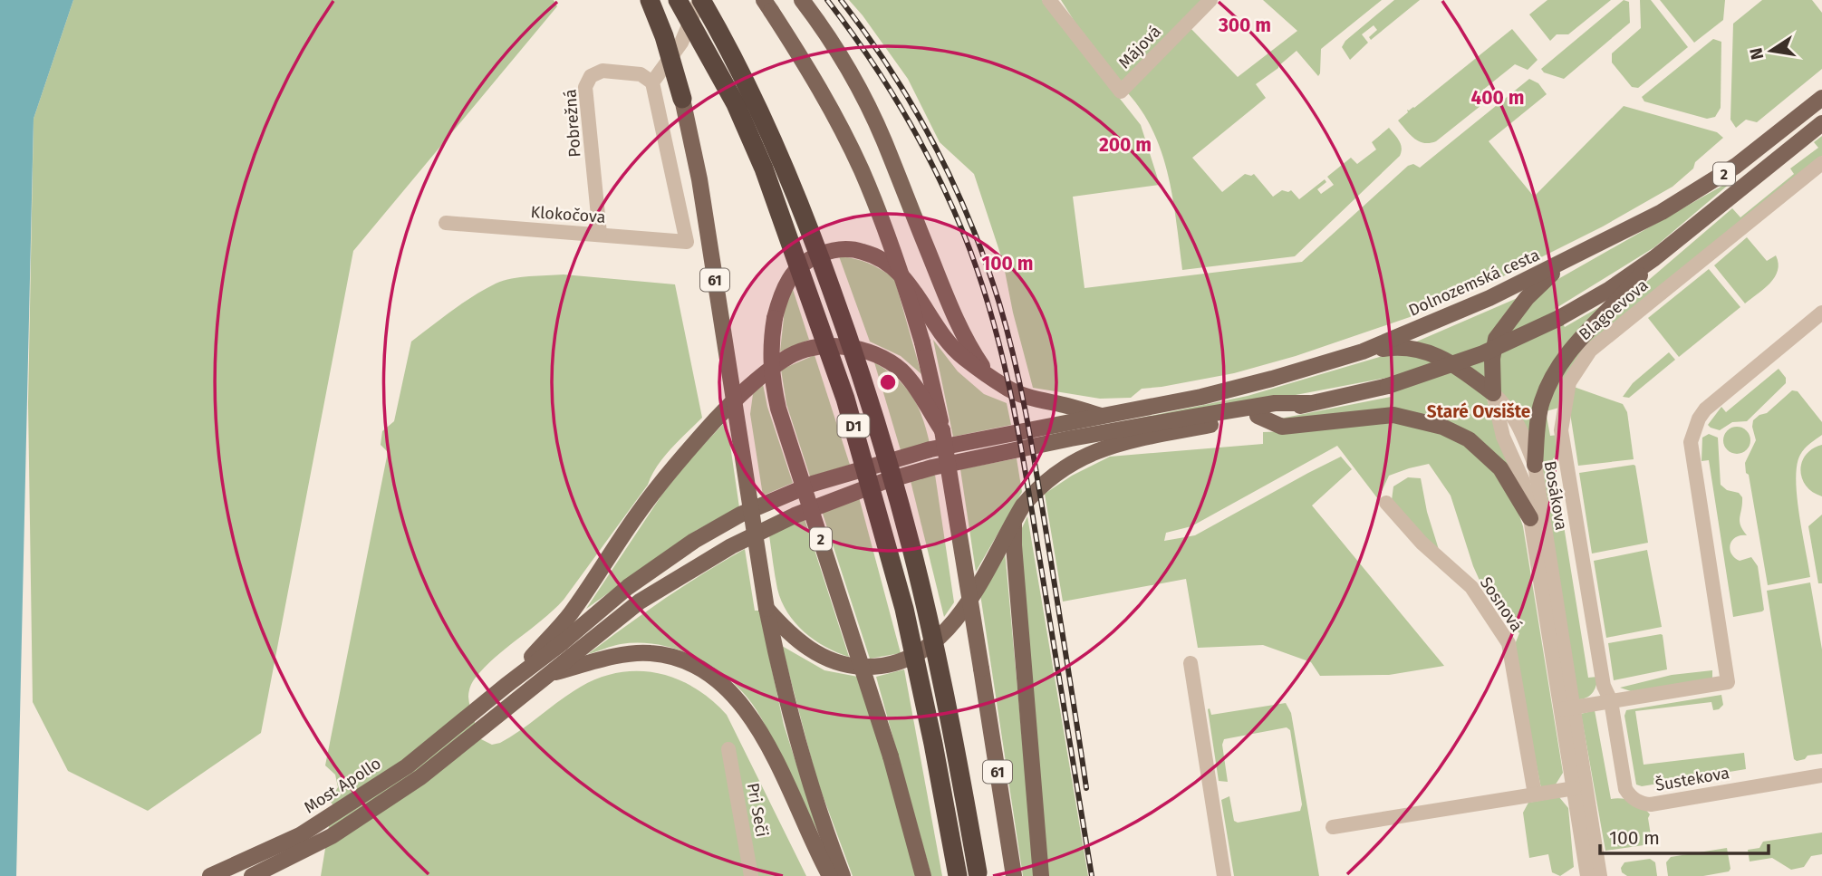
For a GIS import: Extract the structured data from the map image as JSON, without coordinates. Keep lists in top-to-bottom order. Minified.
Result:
{"streets":{"highway":["D1"],"main road":["2","61","Dolnozemská cesta","Most Apollo"],"street":["Májová","Pobrežná","Klokočova","Blagoevova","Bosákova","Sosnová","Šustekova","Pri Seči"]},"crossings":[["Pobrežná","Klokočova"],["2","Dolnozemská cesta"],["Dolnozemská cesta","Most Apollo"],["Blagoevova","Šustekova"]],"districts":["Staré Ovsište"],"scale_bar":"100 m","north":"left","rings":["300 m","400 m","200 m","100 m"]}
